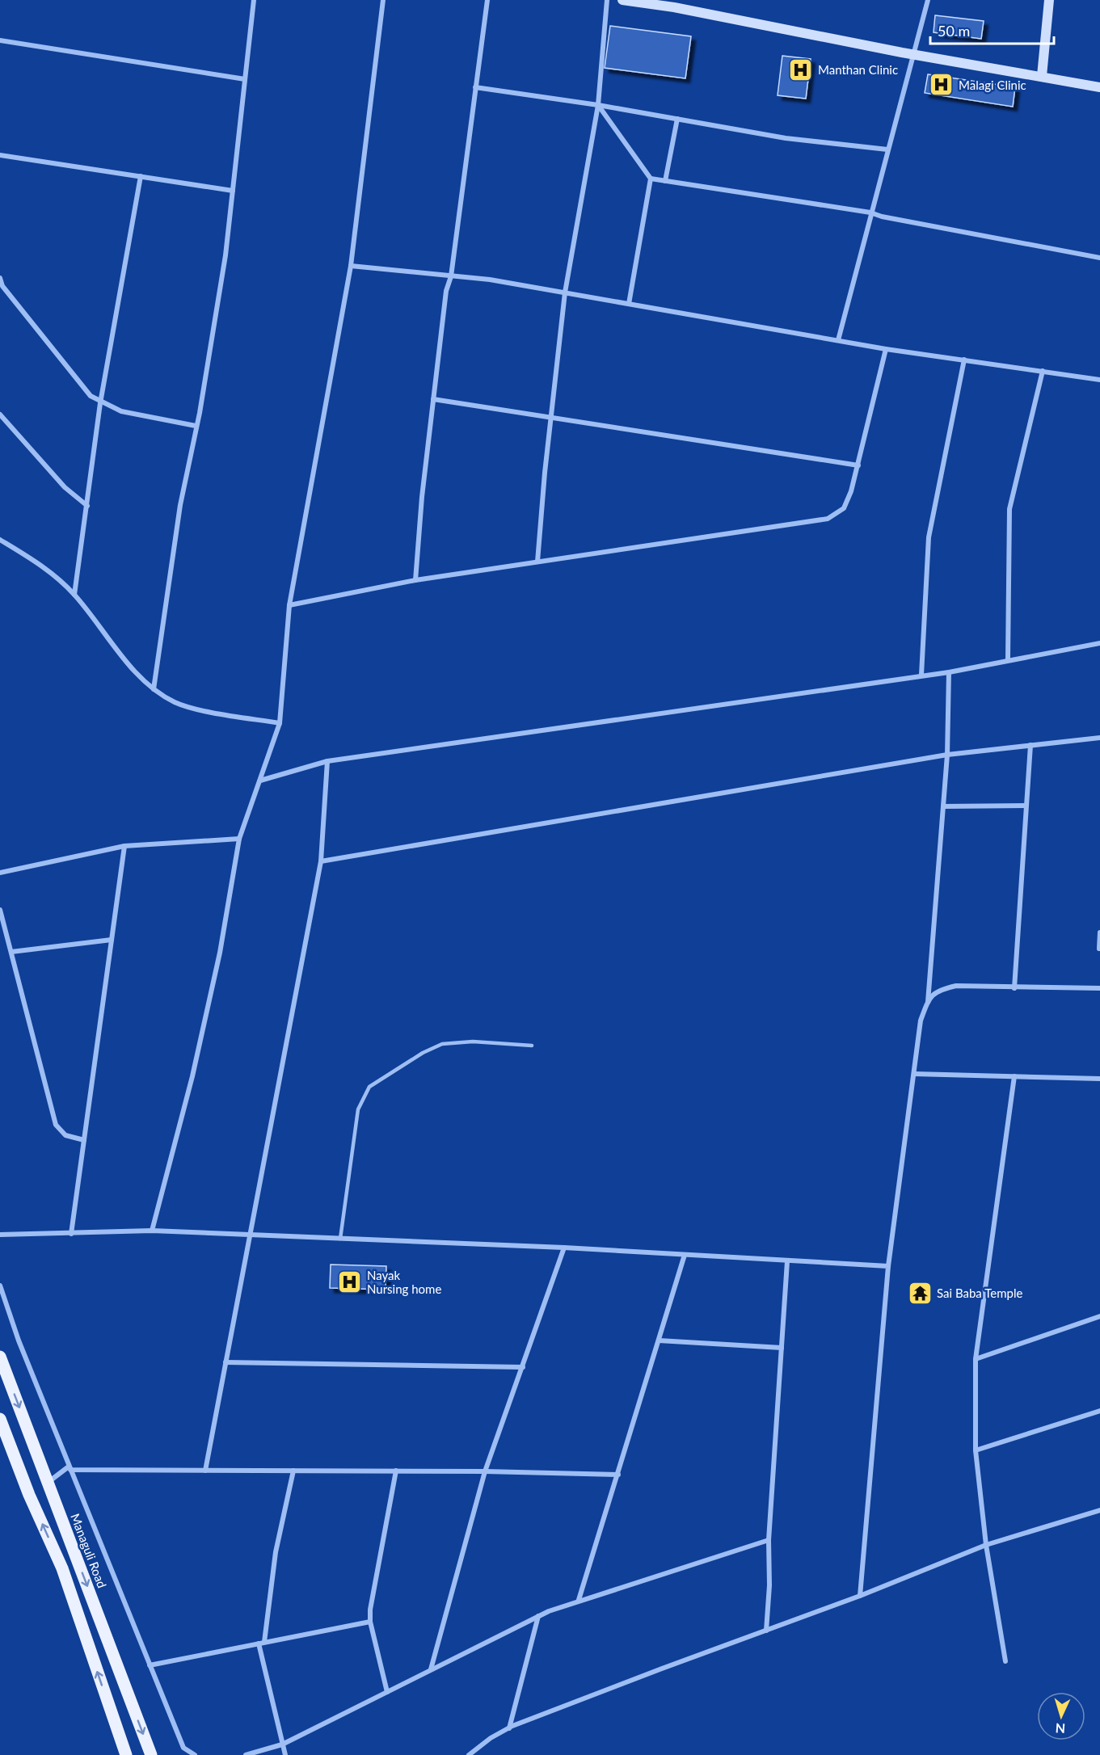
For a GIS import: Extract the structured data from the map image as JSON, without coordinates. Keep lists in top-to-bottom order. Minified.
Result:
{"streets":{"main road":["Managuli Road"]},"places":{"hospital":["Manthan Clinic","Malagi Clinic","Nayak Nursing home"],"temple":["Sai Baba Temple"]},"scale_bar":"50 m","north":"bottom"}
